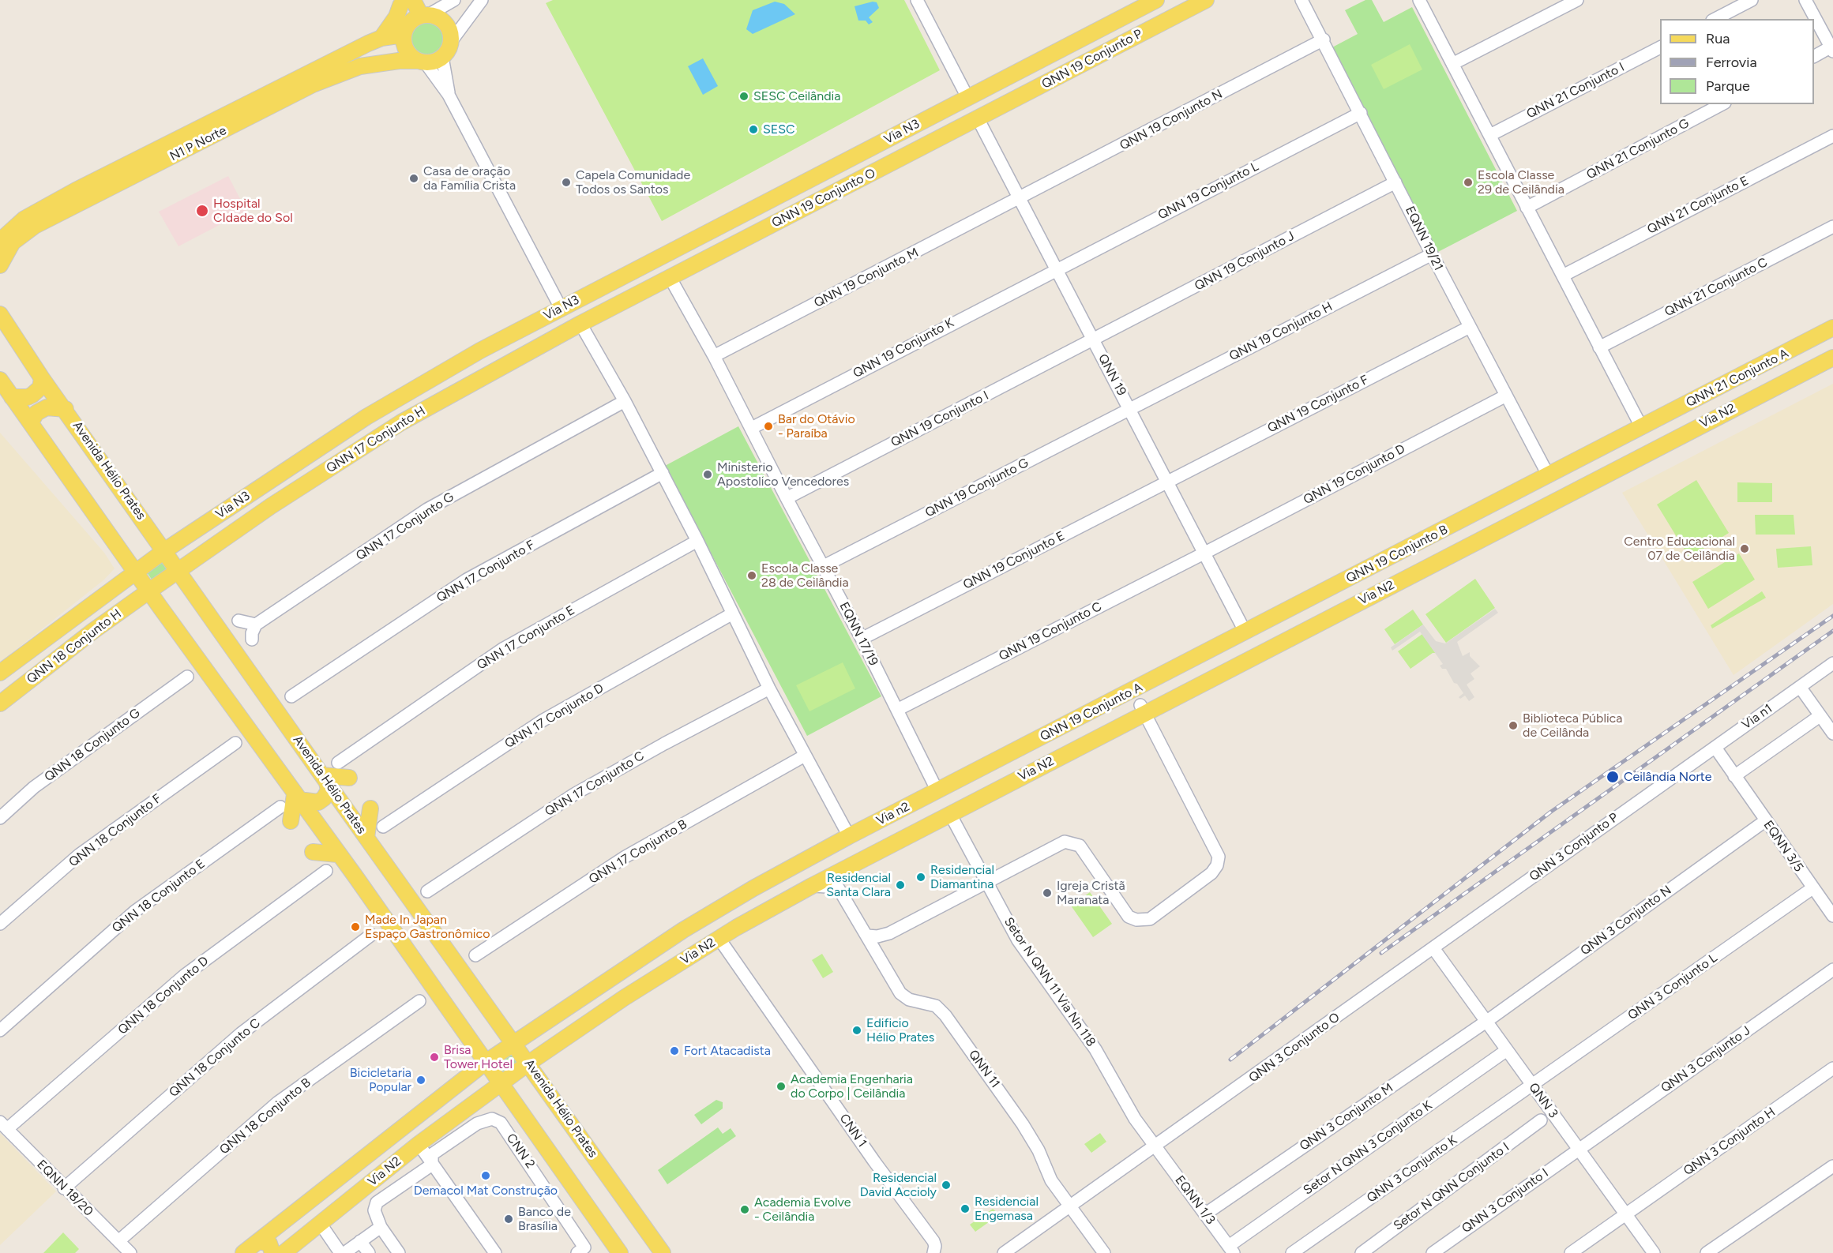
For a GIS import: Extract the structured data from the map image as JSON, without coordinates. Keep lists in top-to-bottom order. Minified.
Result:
{"streets":{"main road":["QNN 19 Conjunto P","Via N3","N1 P Norte","QNN 19 Conjunto O","QNN 21 Conjunto A","Via N2","QNN 17 Conjunto H","Avenida Hélio Prates","QNN 19 Conjunto B","QNN 18 Conjunto H","QNN 19 Conjunto A","Via n2"],"street":["QNN 21 Conjunto I","QNN 19 Conjunto N","QNN 21 Conjunto G","QNN 19 Conjunto L","QNN 21 Conjunto E","EQNN 19/21","QNN 19 Conjunto J","QNN 19 Conjunto M","QNN 21 Conjunto C","QNN 19 Conjunto H","QNN 19 Conjunto K","QNN 19","QNN 19 Conjunto F","QNN 19 Conjunto I","QNN 19 Conjunto D","QNN 19 Conjunto G","QNN 17 Conjunto G","QNN 19 Conjunto E","QNN 17 Conjunto F","QNN 19 Conjunto C","EQNN 17/19","QNN 17 Conjunto E","QNN 17 Conjunto D","Via n1","QNN 18 Conjunto G","QNN 17 Conjunto C","QNN 18 Conjunto F","EQNN 3/5","QNN 3 Conjunto P","QNN 17 Conjunto B","QNN 18 Conjunto E","QNN 3 Conjunto N","Setor N QNN 11 Via Nn 118","QNN 3 Conjunto L","QNN 18 Conjunto D","QNN 3 Conjunto O","QNN 18 Conjunto C","QNN 3 Conjunto J","QNN 11","QNN 3","QNN 18 Conjunto B","QNN 3 Conjunto M","CNN 1","QNN 3 Conjunto H","Setor N QNN 3 Conjunto K","CNN 2","QNN 3 Conjunto K","Setor N QNN Conjunto I","EQNN 18/20","EQNN 1/3","QNN 3 Conjunto I"]},"crossings":[["QNN 19 Conjunto P","QNN 19 Conjunto O"],["QNN 19 Conjunto P","QNN 19"],["QNN 19 Conjunto N","EQNN 19/21"],["QNN 19 Conjunto N","QNN 19 Conjunto M"],["QNN 19 Conjunto N","QNN 19"],["Via N3","QNN 19 Conjunto O"],["Via N3","QNN 17 Conjunto H"],["Via N3","Avenida Hélio Prates"],["Via N3","EQNN 17/19"],["QNN 19 Conjunto L","EQNN 19/21"],["QNN 19 Conjunto L","QNN 19 Conjunto K"],["QNN 19 Conjunto L","QNN 19"],["QNN 19 Conjunto O","QNN 19"],["QNN 19 Conjunto O","EQNN 17/19"],["EQNN 19/21","QNN 19 Conjunto J"],["EQNN 19/21","QNN 19 Conjunto H"],["EQNN 19/21","QNN 19 Conjunto F"],["EQNN 19/21","QNN 19 Conjunto D"],["EQNN 19/21","QNN 19 Conjunto B"],["QNN 19 Conjunto J","QNN 19"],["QNN 19 Conjunto J","QNN 19 Conjunto I"],["QNN 19 Conjunto M","QNN 19"],["QNN 19 Conjunto M","EQNN 17/19"],["QNN 19 Conjunto H","QNN 19"],["QNN 19 Conjunto H","QNN 19 Conjunto G"],["QNN 19 Conjunto K","QNN 19"],["QNN 19 Conjunto K","EQNN 17/19"],["QNN 19","QNN 19 Conjunto F"],["QNN 19","QNN 19 Conjunto I"],["QNN 19","QNN 19 Conjunto D"],["QNN 19","QNN 19 Conjunto G"],["QNN 19","QNN 19 Conjunto B"],["QNN 19","QNN 19 Conjunto E"],["QNN 19","QNN 19 Conjunto C"],["QNN 19","QNN 19 Conjunto A"],["QNN 19 Conjunto F","QNN 19 Conjunto E"],["Via N2","Avenida Hélio Prates"],["Via N2","Via n2"],["Via N2","Setor N QNN 11 Via Nn 118"],["Via N2","QNN 11"],["Via N2","CNN 1"],["QNN 19 Conjunto I","EQNN 17/19"],["QNN 17 Conjunto H","Avenida Hélio Prates"],["QNN 19 Conjunto D","QNN 19 Conjunto C"],["QNN 19 Conjunto G","EQNN 17/19"],["QNN 19 Conjunto B","QNN 19 Conjunto A"],["QNN 19 Conjunto E","EQNN 17/19"],["QNN 19 Conjunto C","EQNN 17/19"],["EQNN 17/19","QNN 19 Conjunto A"],["EQNN 17/19","Via n2"],["QNN 19 Conjunto A","Via n2"],["Via n1","EQNN 3/5"],["Via n1","QNN 3 Conjunto P"],["EQNN 3/5","QNN 3 Conjunto P"],["EQNN 3/5","QNN 3 Conjunto N"],["EQNN 3/5","QNN 3 Conjunto L"],["QNN 3 Conjunto P","QNN 3 Conjunto O"],["QNN 3 Conjunto P","QNN 3"],["QNN 3 Conjunto N","QNN 3"],["QNN 3 Conjunto N","QNN 3 Conjunto M"],["Setor N QNN 11 Via Nn 118","QNN 3 Conjunto O"],["Setor N QNN 11 Via Nn 118","EQNN 1/3"],["QNN 3 Conjunto L","QNN 3"],["QNN 3 Conjunto L","QNN 3 Conjunto K"],["QNN 18 Conjunto D","EQNN 18/20"],["QNN 3 Conjunto O","QNN 3"],["QNN 3 Conjunto O","EQNN 1/3"],["QNN 18 Conjunto C","EQNN 18/20"],["QNN 3 Conjunto J","QNN 3"],["QNN 3 Conjunto J","QNN 3 Conjunto I"],["QNN 3","QNN 3 Conjunto M"],["QNN 3","QNN 3 Conjunto H"],["QNN 3","Setor N QNN 3 Conjunto K"],["QNN 3","QNN 3 Conjunto K"],["QNN 3","QNN 3 Conjunto I"],["QNN 18 Conjunto B","EQNN 18/20"],["QNN 3 Conjunto M","EQNN 1/3"],["Setor N QNN 3 Conjunto K","EQNN 1/3"]],"places":["SESC Ceilândia","SESC","Casa de oração da Família Crista","Capela Comunidade Todos os Santos","Escola Classe 29 de Ceilândia","Hospital CIdade do Sol","Bar do Otávio - Paraíba","Ministerio Apostolico Vencedores","Centro Educacional 07 de Ceilândia","Escola Classe 28 de Ceilândia","Biblioteca Pública de Ceilânda","Ceilândia Norte","Residencial Diamantina","Residencial Santa Clara","Igreja Cristã Maranata","Made In Japan Espaço Gastronômico","Edificio Hélio Prates","Fort Atacadista","Brisa Tower Hotel","Bicicletaria Popular","Academia Engenharia do Corpo | Ceilândia","Demacol Mat Construção","Residencial David Accioly","Residencial Engemasa","Academia Evolve - Ceilândia","Banco de Brasília"],"legend":["Rua","Ferrovia","Parque"]}
